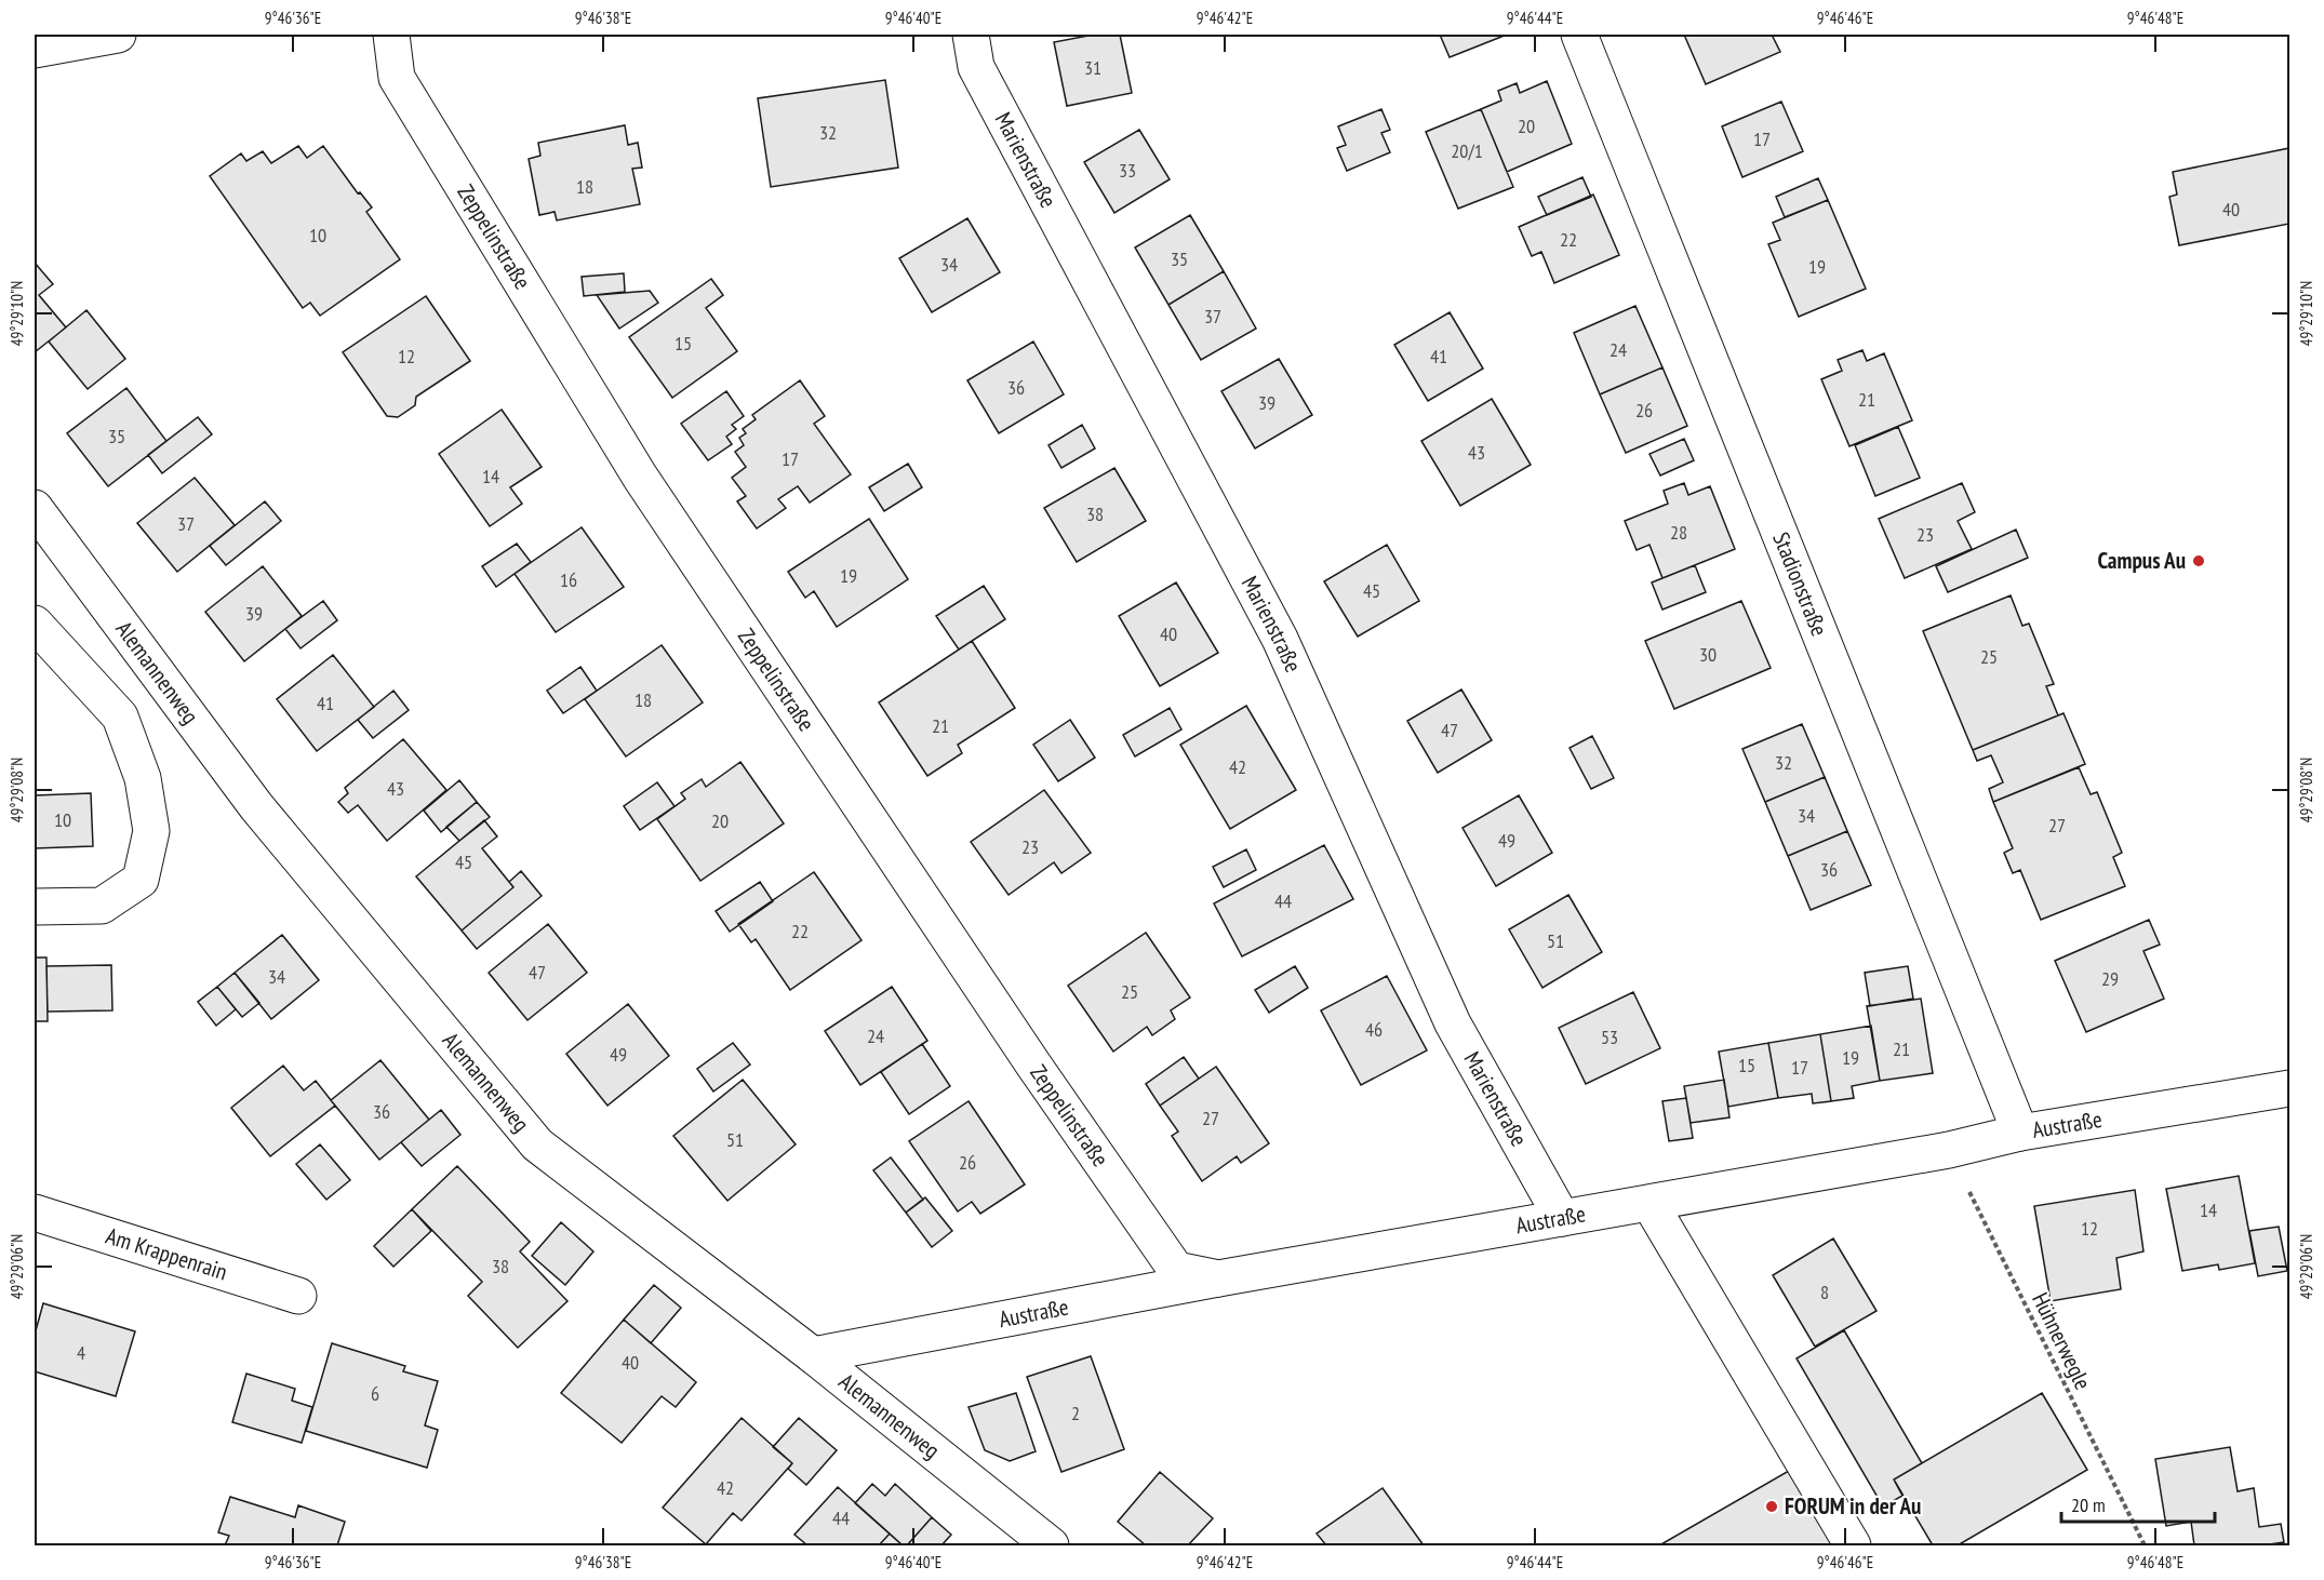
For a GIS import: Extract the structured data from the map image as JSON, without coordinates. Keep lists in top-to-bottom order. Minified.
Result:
{"streets":{"street":["Marienstraße","Zeppelinstraße","Stadionstraße","Alemannenweg","Austraße","Am Krappenrain"],"path":["Hühnerwegle"]},"crossings":[["Marienstraße","Austraße"],["Zeppelinstraße","Austraße"],["Stadionstraße","Austraße"],["Alemannenweg","Austraße"],["Austraße","Hühnerwegle"]],"places":["Campus Au","FORUM in der Au"],"house_numbers":["31","20","32","17","20/1","33","18","40","10","22","35","34","19","37","15","24","12","41","36","21","39","26","35","43","17","14","38","37","28","23","19","16","45","39","40","30","25","18","41","21","47","32","42","43","34","10","20","27","49","23","45","36","44","22","51","47","34","29","25","46","24","53","21","49","19","15","17","36","27","51","26","14","12","38","8","4","40","6","2","42","44"],"scale_bar":"20 m","coordinates":["9°46'36\"E","9°46'38\"E","9°46'40\"E","9°46'42\"E","9°46'44\"E","9°46'46\"E","9°46'48\"E","49°29'10\"N","49°29'08\"N","49°29'06\"N"]}
